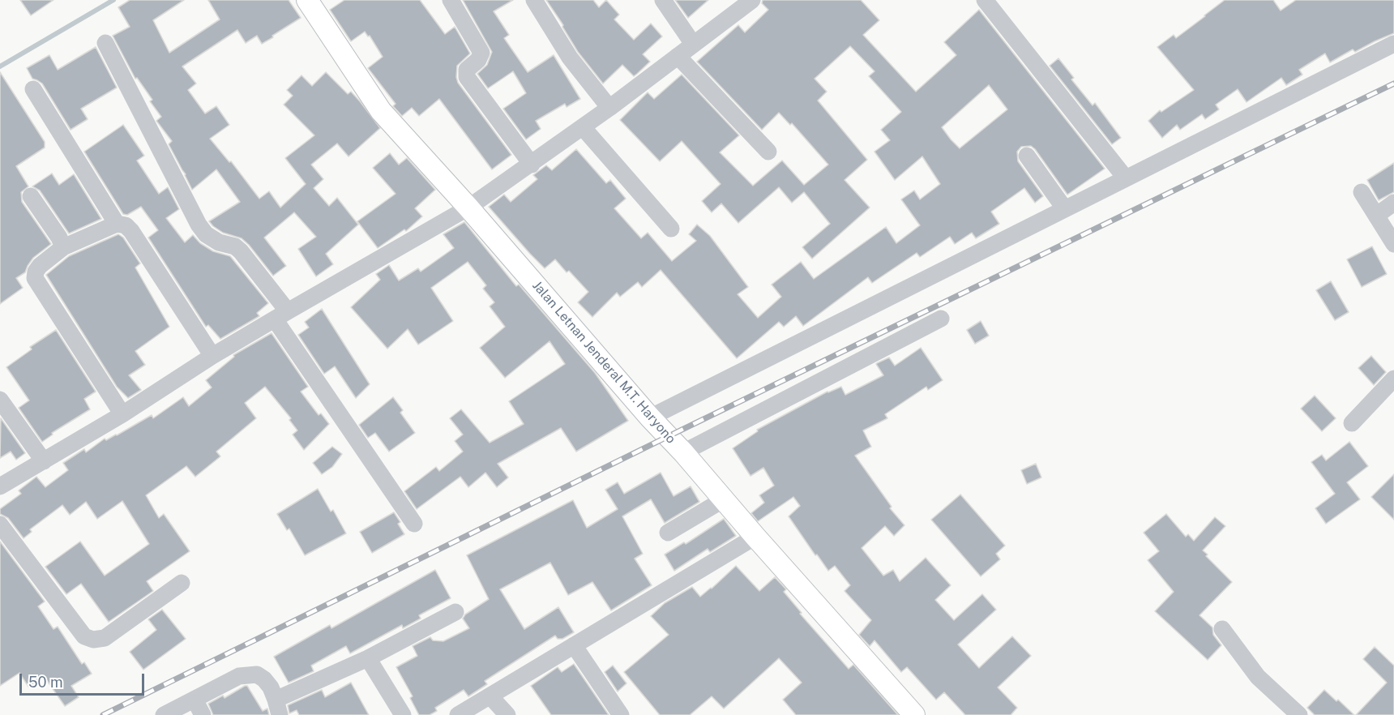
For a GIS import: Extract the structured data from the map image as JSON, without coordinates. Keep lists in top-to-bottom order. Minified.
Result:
{"streets":{"main road":["Jalan Letnan Jenderal M.T. Haryono"]},"scale_bar":"50 m"}
